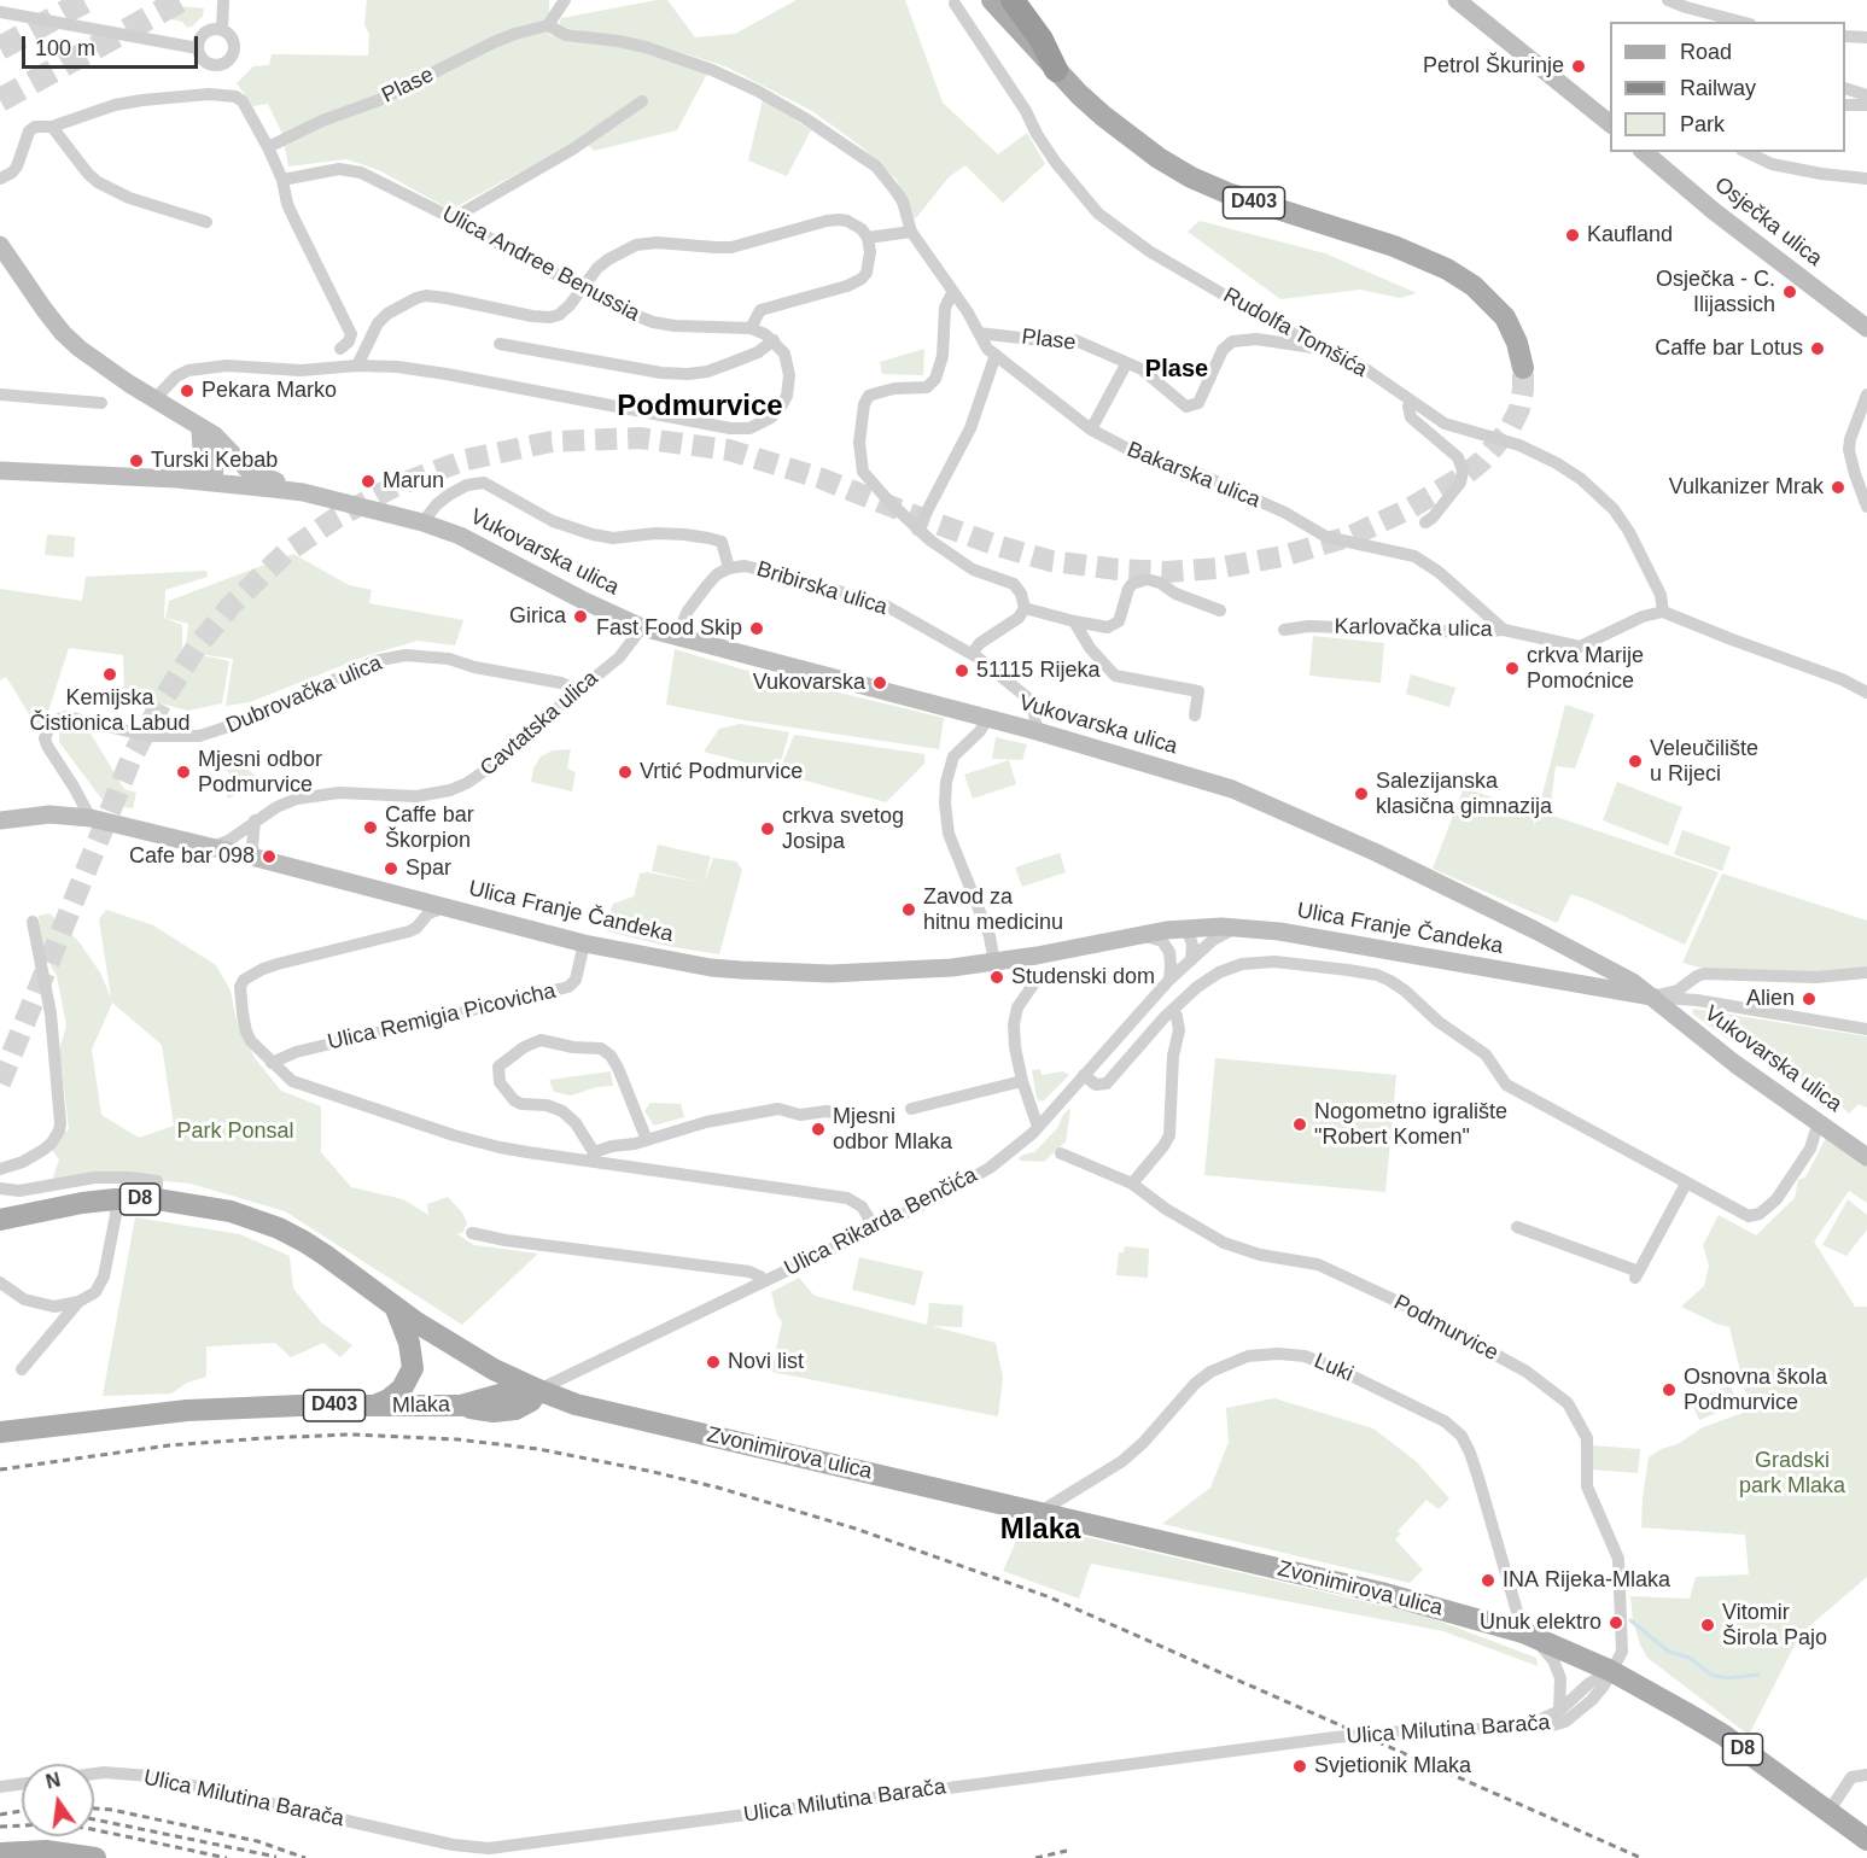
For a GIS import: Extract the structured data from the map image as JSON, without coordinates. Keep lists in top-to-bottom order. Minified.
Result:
{"streets":{"main road":["D403","Osječka ulica","Vukovarska ulica","Ulica Franje Čandeka","D8","Mlaka","Zvonimirova ulica"],"street":["Plase","Ulica Andree Benussia","Rudolfa Tomšića","Bakarska ulica","Bribirska ulica","Karlovačka ulica","Dubrovačka ulica","Cavtatska ulica","Ulica Remigia Picovicha","Ulica Rikarda Benčića","Podmurvice","Luki","Ulica Milutina Barača"]},"crossings":[["Plase","Rudolfa Tomšića"],["Plase","Bakarska ulica"],["Ulica Andree Benussia","Vukovarska ulica"],["Rudolfa Tomšića","Karlovačka ulica"],["Bakarska ulica","Karlovačka ulica"],["Vukovarska ulica","Bribirska ulica"],["Vukovarska ulica","Cavtatska ulica"],["Vukovarska ulica","Ulica Franje Čandeka"],["Dubrovačka ulica","Cavtatska ulica"],["Dubrovačka ulica","Ulica Franje Čandeka"],["Cavtatska ulica","Ulica Franje Čandeka"],["Ulica Franje Čandeka","Ulica Remigia Picovicha"],["Ulica Franje Čandeka","Ulica Rikarda Benčića"],["D8","Podmurvice"],["D8","Zvonimirova ulica"],["D8","Ulica Milutina Barača"],["Ulica Rikarda Benčića","Mlaka"],["Ulica Rikarda Benčića","Zvonimirova ulica"],["Podmurvice","Zvonimirova ulica"],["Podmurvice","Ulica Milutina Barača"],["Luki","Zvonimirova ulica"],["Mlaka","Zvonimirova ulica"],["Zvonimirova ulica","Ulica Milutina Barača"]],"districts":["Plase","Podmurvice","Mlaka"],"parks":["Park Ponsal","Gradski park Mlaka"],"places":["Petrol Škurinje","Kaufland","Osječka - C. Ilijassich","Caffe bar Lotus","Pekara Marko","Turski Kebab","Marun","Vulkanizer Mrak","Girica","Fast Food Skip","crkva Marije Pomoćnice","51115 Rijeka","Kemijska Čistionica Labud","Vukovarska","Veleučilište u Rijeci","Mjesni odbor Podmurvice","Vrtić Podmurvice","Salezijanska klasična gimnazija","Caffe bar Škorpion","crkva svetog Josipa","Cafe bar 098","Spar","Zavod za hitnu medicinu","Studenski dom","Alien","Nogometno igralište \"Robert Komen\"","Mjesni odbor Mlaka","Novi list","Osnovna škola Podmurvice","INA Rijeka-Mlaka","Unuk elektro","Vitomir Širola Pajo","Svjetionik Mlaka"],"legend":["Road","Railway","Park"],"scale_bar":"100 m","north":"top"}
